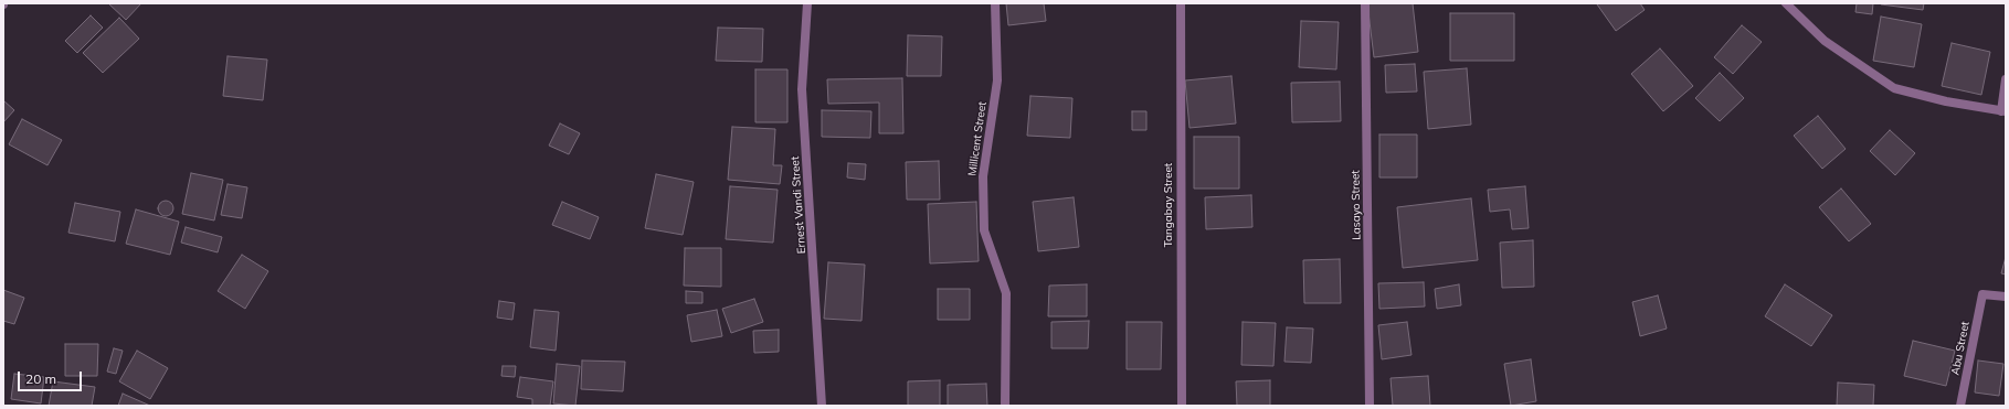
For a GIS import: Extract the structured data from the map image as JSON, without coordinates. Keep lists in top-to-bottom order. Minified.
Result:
{"streets":{"street":["Millicent Street","Ernest Vandi Street","Tangabay Street","Lasayo Street","Abu Street"]},"scale_bar":"20 m"}
